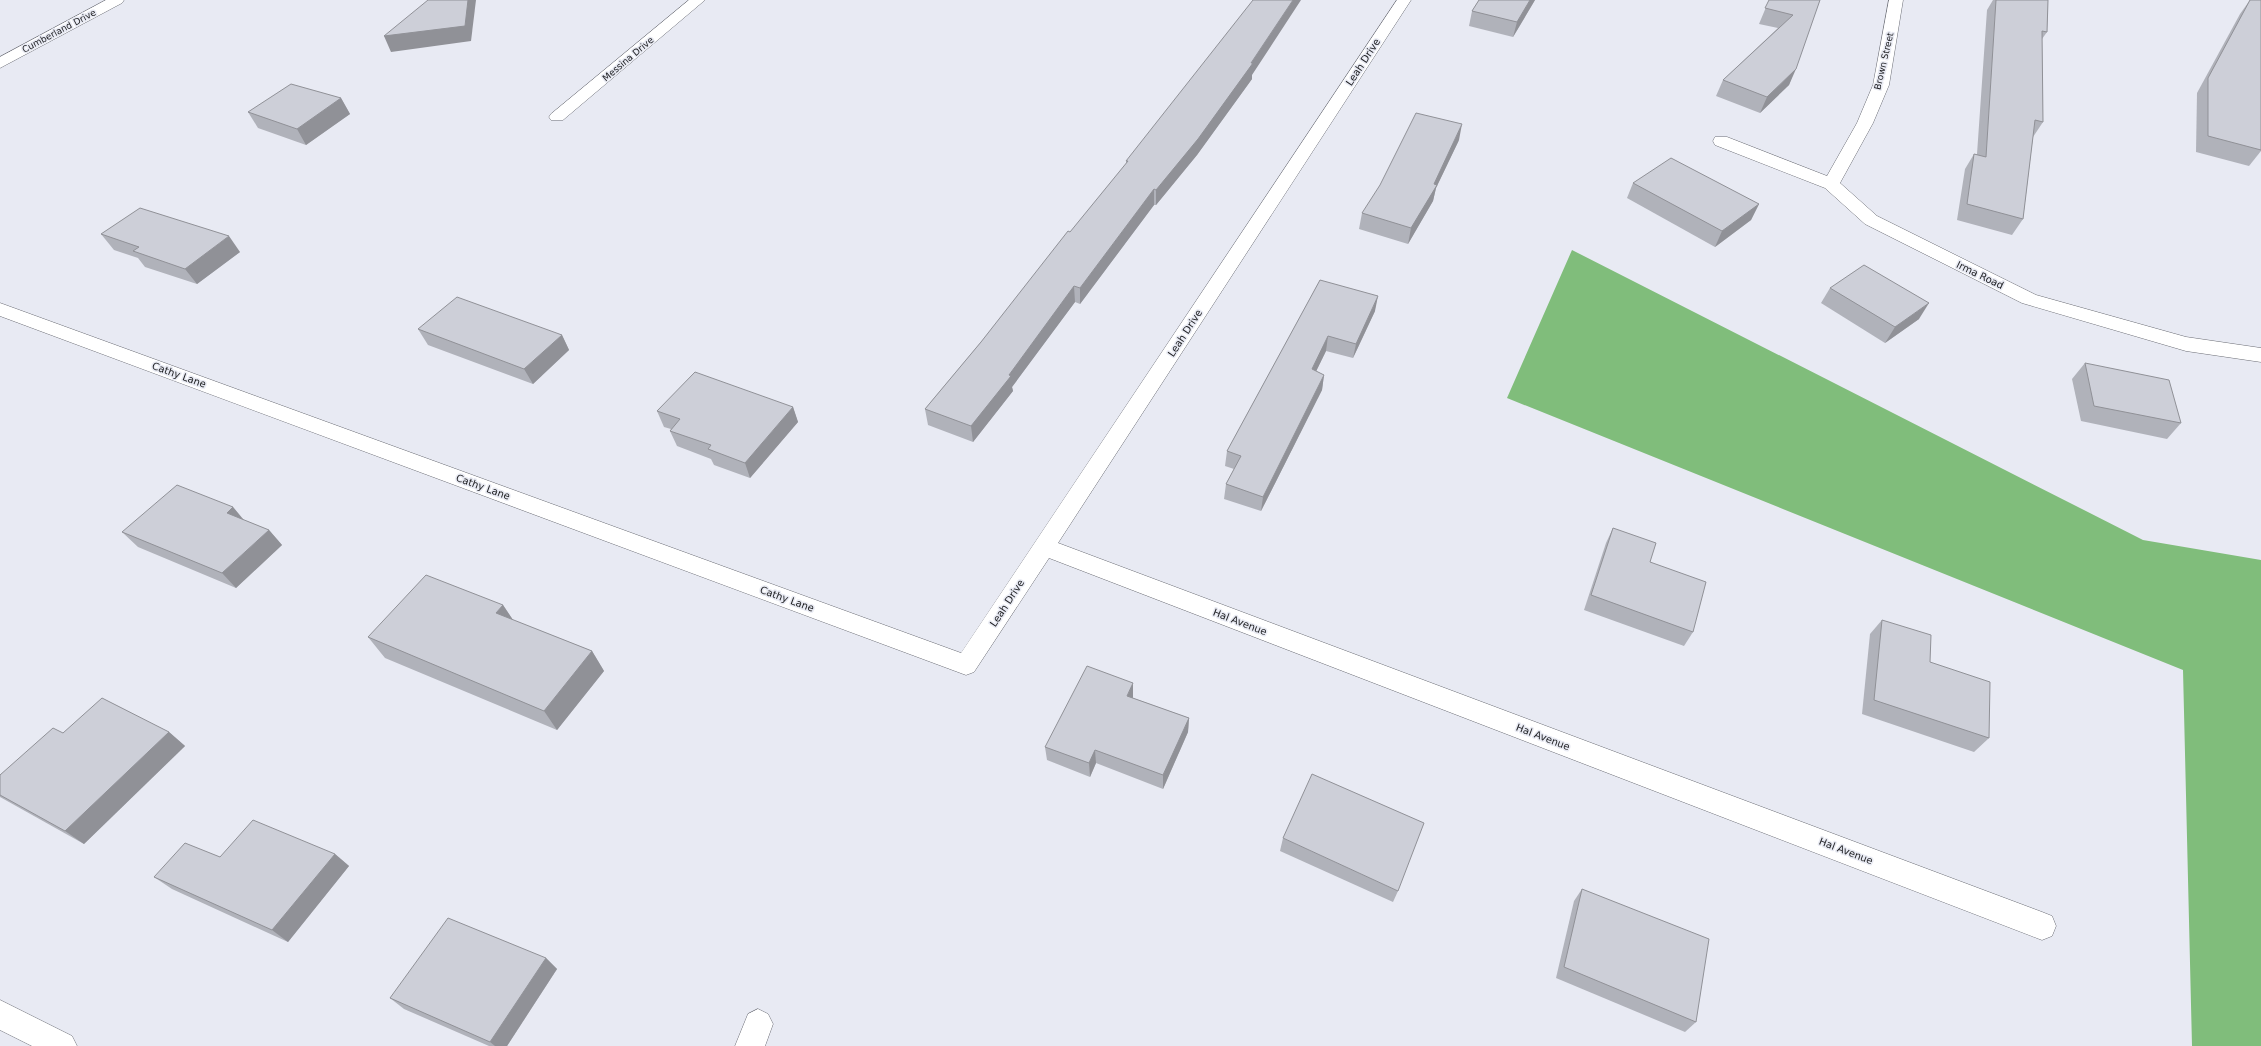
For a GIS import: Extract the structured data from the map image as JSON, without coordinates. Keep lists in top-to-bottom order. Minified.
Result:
{"streets":{"street":["Cumberland Drive","Messina Drive","Brown Street","Leah Drive","Irma Road","Cathy Lane","Hal Avenue"]},"crossings":[["Brown Street","Irma Road"],["Leah Drive","Cathy Lane"],["Leah Drive","Hal Avenue"]]}
